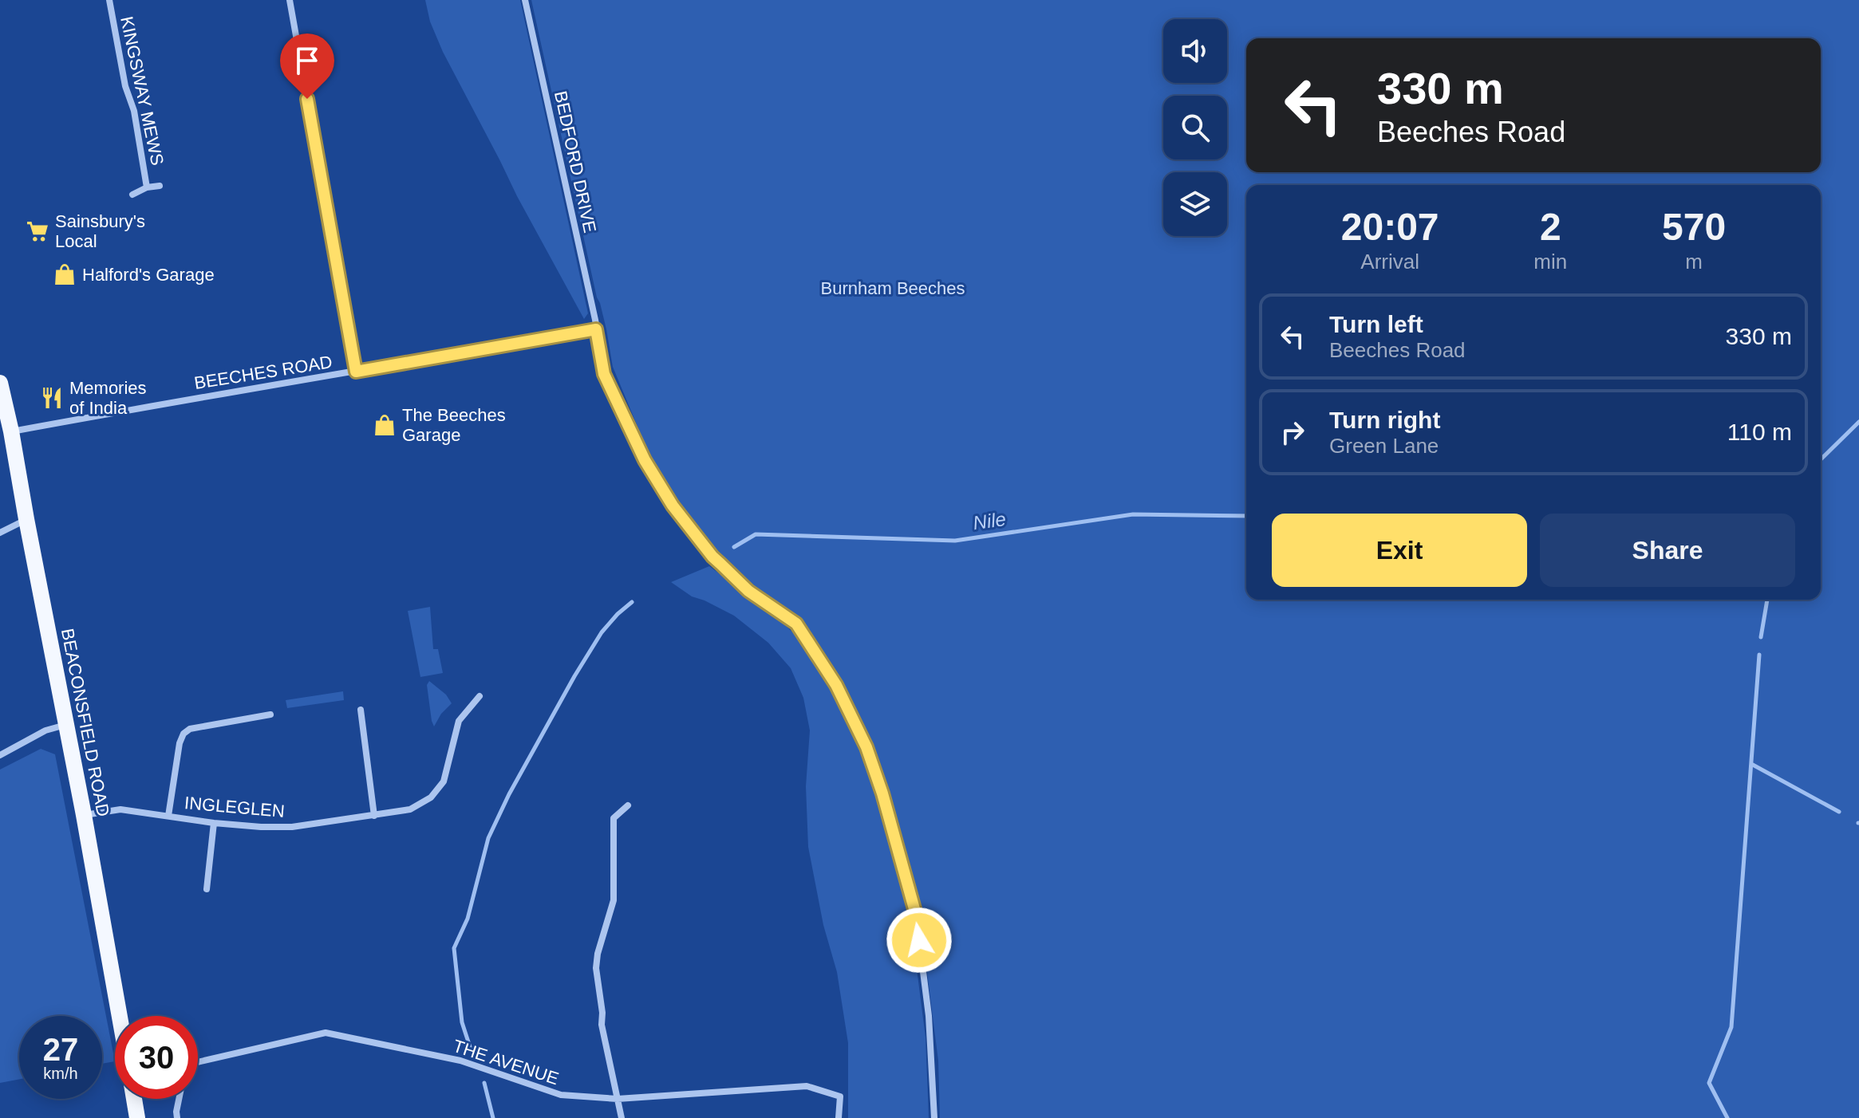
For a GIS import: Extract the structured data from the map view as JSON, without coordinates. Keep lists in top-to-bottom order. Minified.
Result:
{"streets":{"main road":["BEACONSFIELD ROAD"],"street":["KINGSWAY MEWS","BEDFORD DRIVE","BEECHES ROAD","INGLEGLEN","THE AVENUE"]},"crossings":[["BEDFORD DRIVE","BEECHES ROAD"],["BEECHES ROAD","BEACONSFIELD ROAD"],["BEACONSFIELD ROAD","INGLEGLEN"]],"water":["Nile"],"parks":["Burnham Beeches"],"places":{"supermarket":["Sainsbury's Local"],"shop":["Halford's Garage","The Beeches Garage"],"restaurant":["Memories of India"]},"page":{"turn":["330 m","Beeches Road"],"eta":["20:07","Arrival","2","min","570","m"],"list":[{"name":"Turn left","note":"Beeches Road","value":"330 m"},{"name":"Turn right","note":"Green Lane","value":"110 m"}],"buttons":["Exit","Share"],"speed":"27 km/h","limit":"30"}}
